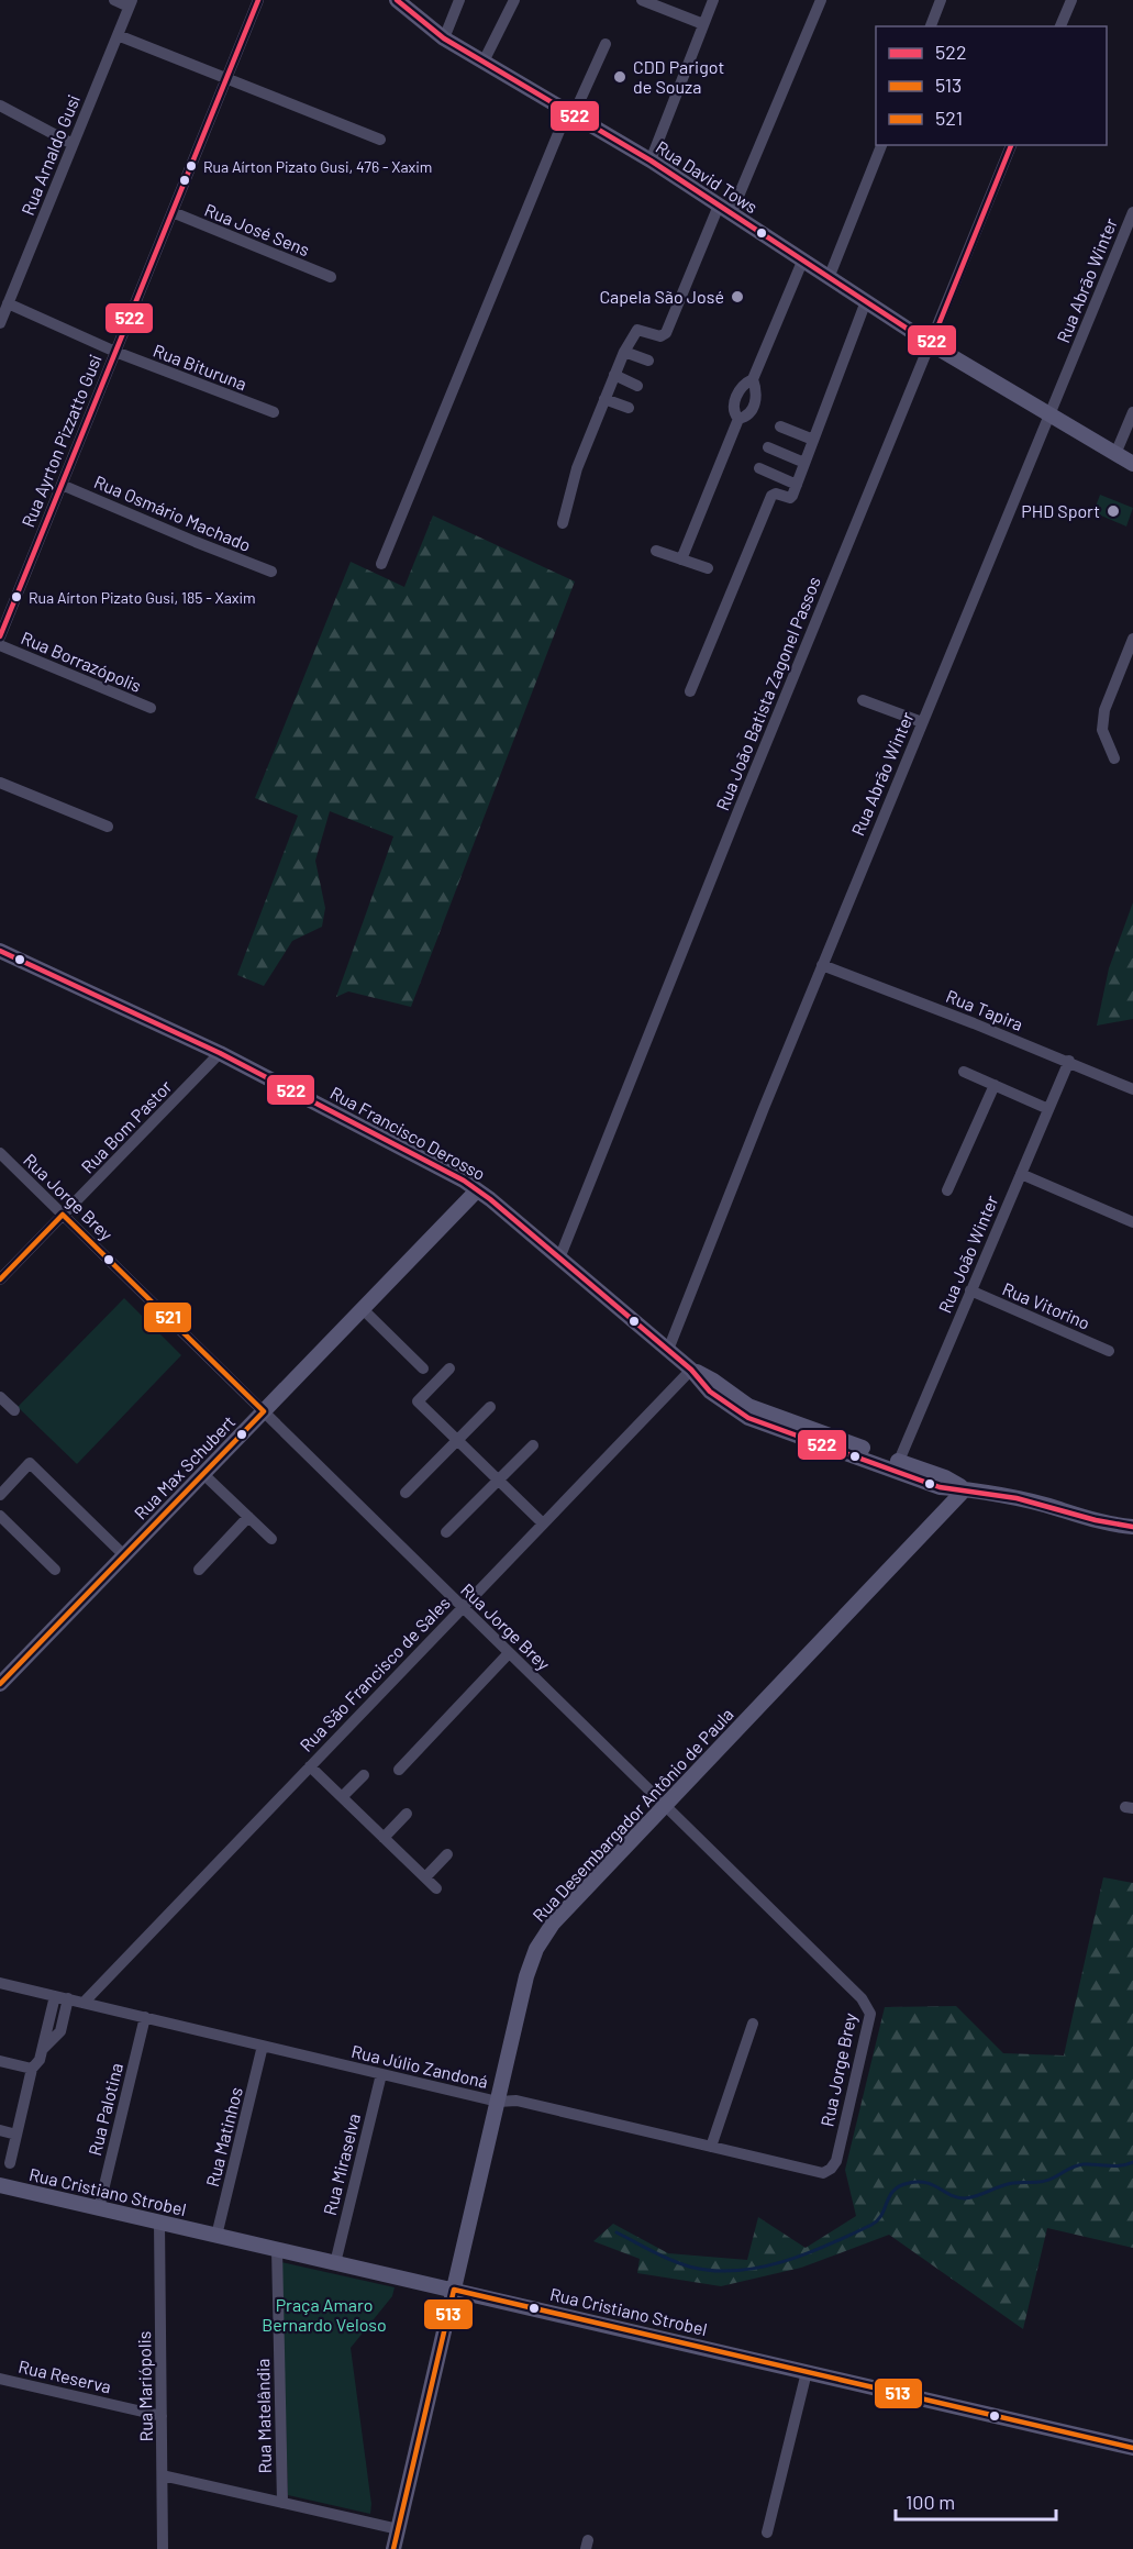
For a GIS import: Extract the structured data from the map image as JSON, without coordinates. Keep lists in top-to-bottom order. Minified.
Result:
{"streets":{"main road":["Rua David Tows","Rua Francisco Derosso","Rua Max Schubert","Rua Desembargador Antônio de Paula","Rua Cristiano Strobel"],"street":["Rua Arnaldo Gusi","Rua José Sens","Rua Abrão Winter","Rua Bituruna","Rua Ayrton Pizzatto Gusi","Rua Osmário Machado","Rua Borrazópolis","Rua João Batista Zagonel Passos","Rua Tapira","Rua Bom Pastor","Rua Jorge Brey","Rua João Winter","Rua Vitorino","Rua São Francisco de Sales","Rua Júlio Zandoná","Rua Palotina","Rua Matinhos","Rua Miraselva","Rua Reserva","Rua Mariópolis","Rua Matelândia"]},"crossings":[["Rua Arnaldo Gusi","Rua Bituruna"],["Rua David Tows","Rua Abrão Winter"],["Rua David Tows","Rua João Batista Zagonel Passos"],["Rua José Sens","Rua Ayrton Pizzatto Gusi"],["Rua Abrão Winter","Rua Tapira"],["Rua Abrão Winter","Rua Francisco Derosso"],["Rua Bituruna","Rua Ayrton Pizzatto Gusi"],["Rua Ayrton Pizzatto Gusi","Rua Osmário Machado"],["Rua João Batista Zagonel Passos","Rua Francisco Derosso"],["Rua Tapira","Rua João Winter"],["Rua Bom Pastor","Rua Francisco Derosso"],["Rua Bom Pastor","Rua Jorge Brey"],["Rua Francisco Derosso","Rua João Winter"],["Rua Francisco Derosso","Rua Max Schubert"],["Rua Francisco Derosso","Rua São Francisco de Sales"],["Rua Francisco Derosso","Rua Desembargador Antônio de Paula"],["Rua Jorge Brey","Rua Max Schubert"],["Rua Jorge Brey","Rua São Francisco de Sales"],["Rua Jorge Brey","Rua Desembargador Antônio de Paula"],["Rua Jorge Brey","Rua Júlio Zandoná"],["Rua João Winter","Rua Vitorino"],["Rua São Francisco de Sales","Rua Júlio Zandoná"],["Rua Desembargador Antônio de Paula","Rua Júlio Zandoná"],["Rua Desembargador Antônio de Paula","Rua Cristiano Strobel"],["Rua Júlio Zandoná","Rua Palotina"],["Rua Júlio Zandoná","Rua Matinhos"],["Rua Júlio Zandoná","Rua Miraselva"],["Rua Palotina","Rua Cristiano Strobel"],["Rua Matinhos","Rua Cristiano Strobel"],["Rua Miraselva","Rua Cristiano Strobel"],["Rua Cristiano Strobel","Rua Mariópolis"],["Rua Cristiano Strobel","Rua Matelândia"],["Rua Reserva","Rua Mariópolis"]],"parks":["Praça Amaro Bernardo Veloso"],"places":["CDD Parigot de Souza","Rua Aírton Pizato Gusi, 476 - Xaxim","Capela São José","PHD Sport","Rua Aírton Pizato Gusi, 185 - Xaxim"],"lines":["transit line 522","transit line 521","transit line 513"],"legend":["522","513","521"],"scale_bar":"100 m"}
